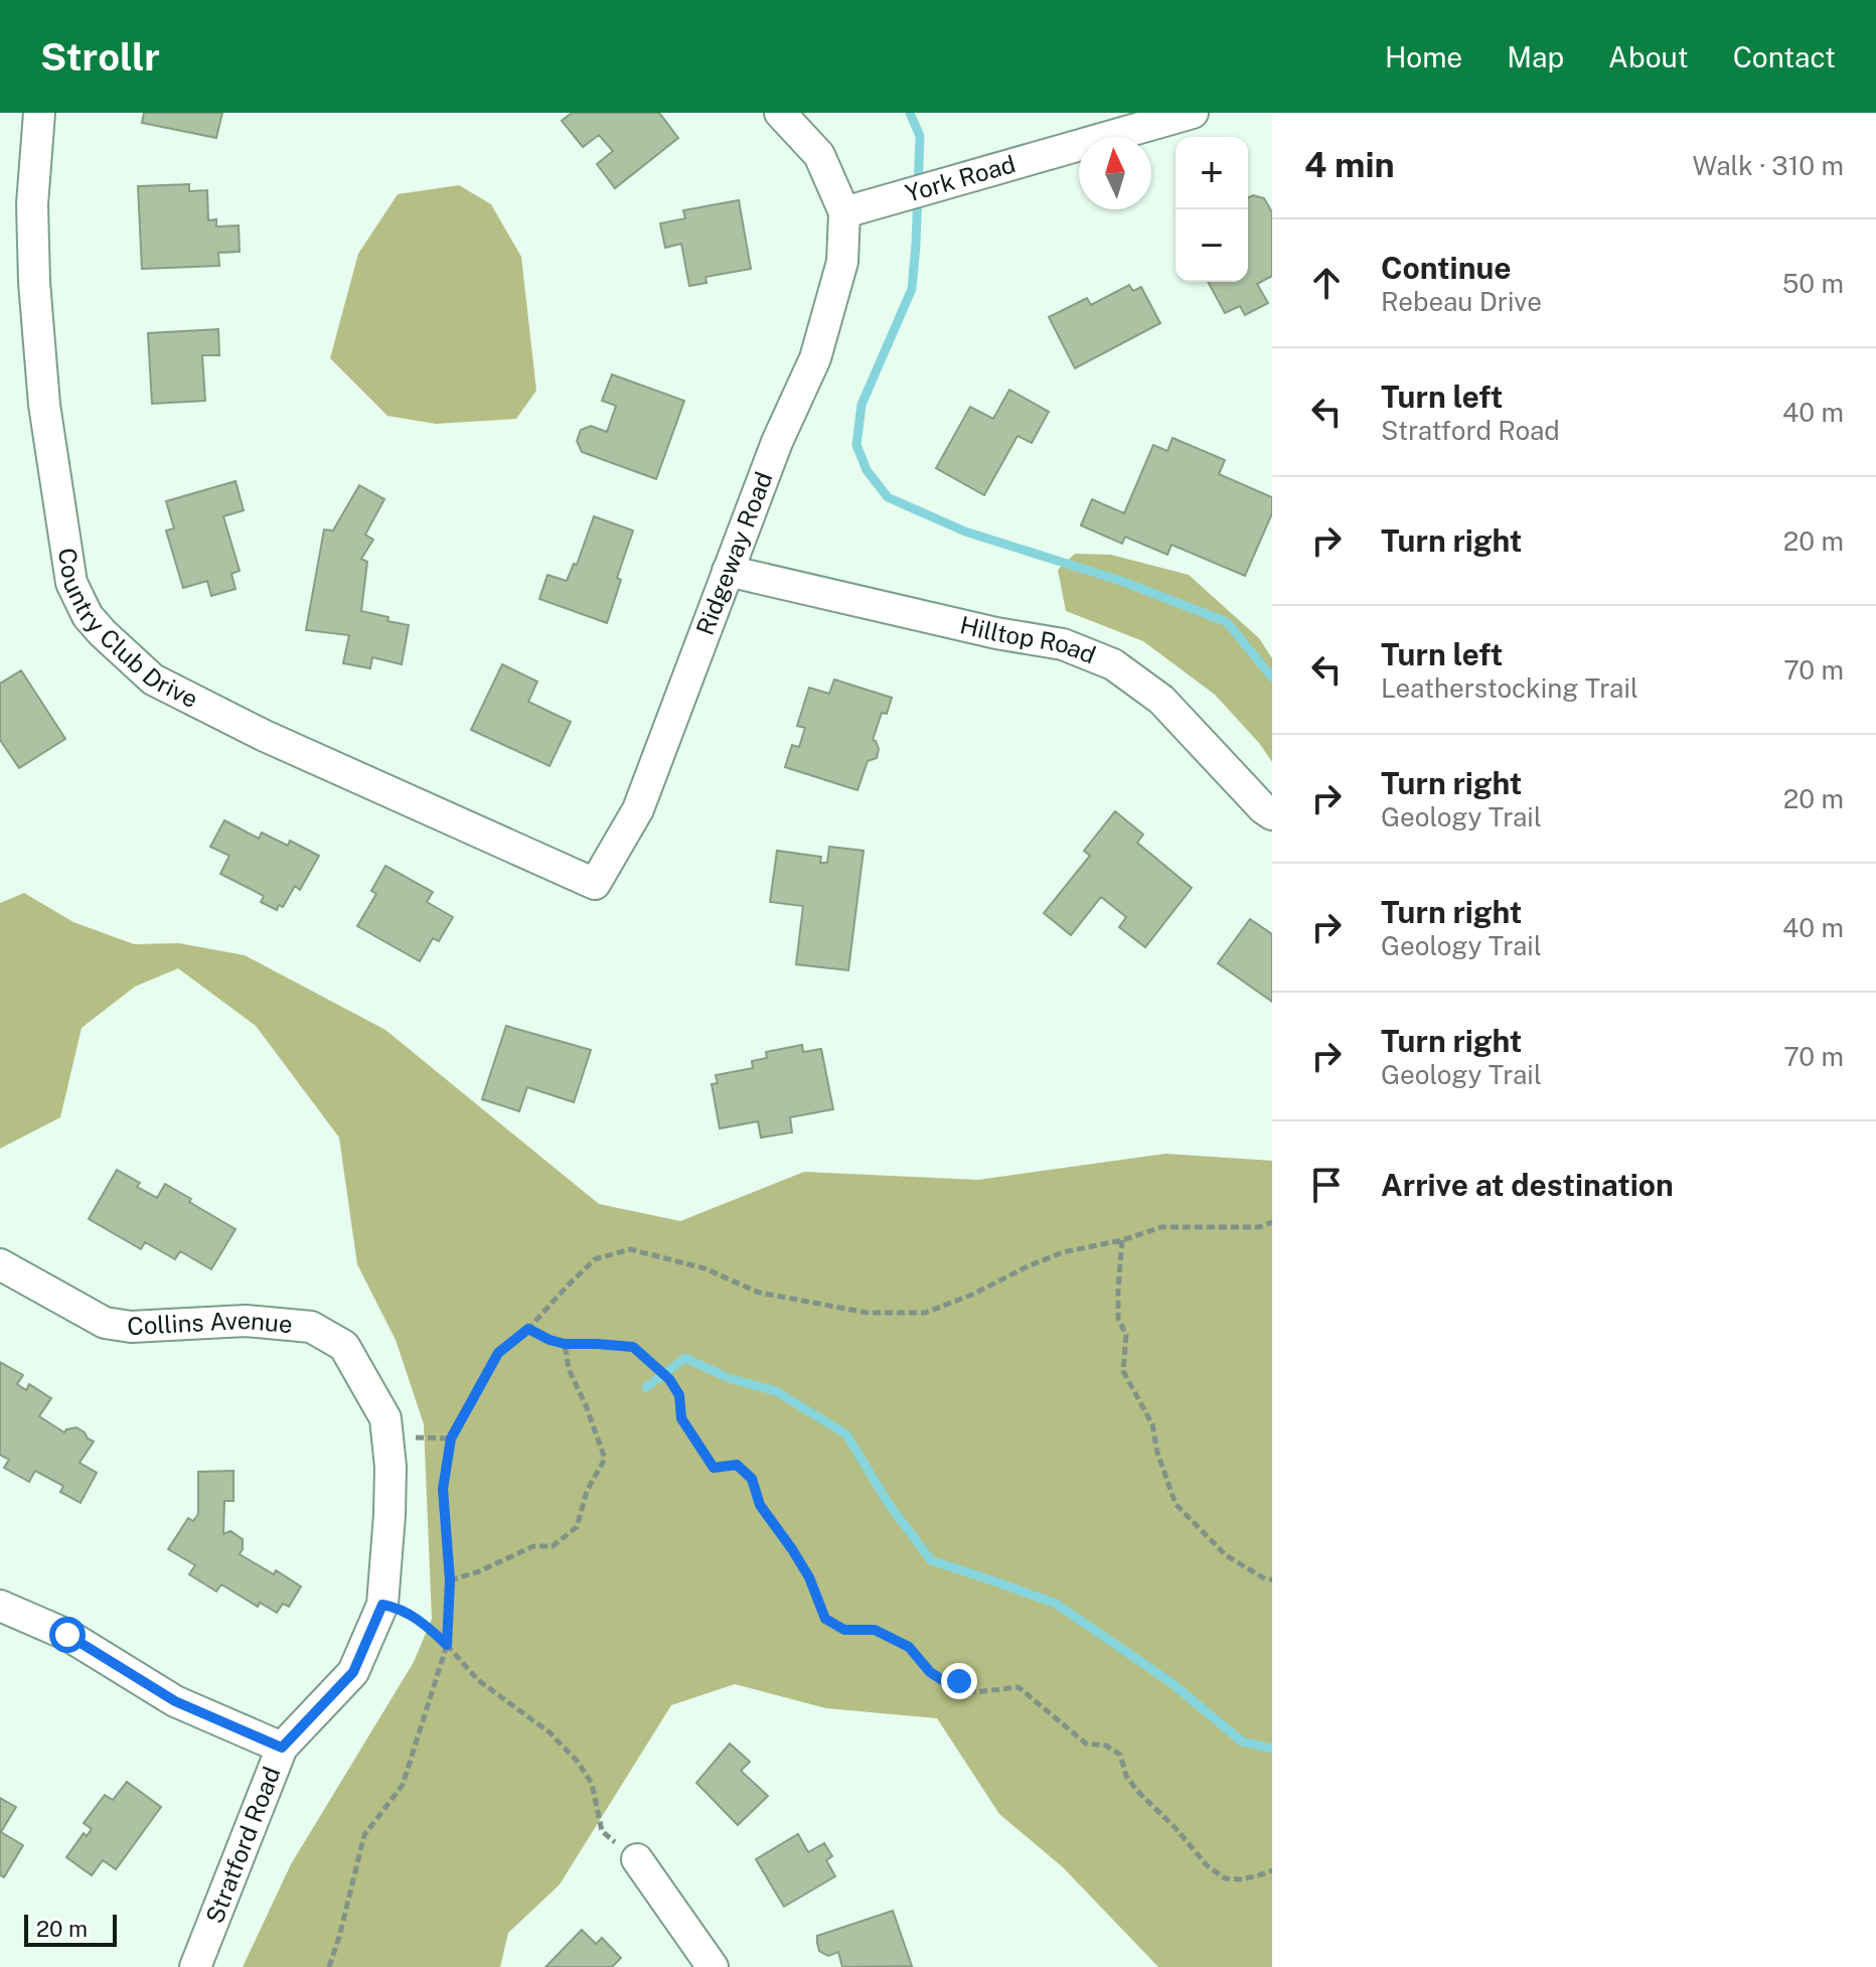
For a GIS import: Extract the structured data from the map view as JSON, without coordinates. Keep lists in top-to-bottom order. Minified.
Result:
{"streets":{"street":["York Road","Ridgeway Road","Country Club Drive","Hilltop Road","Collins Avenue","Stratford Road"]},"crossings":[["York Road","Ridgeway Road"],["Ridgeway Road","Country Club Drive"],["Ridgeway Road","Hilltop Road"],["Collins Avenue","Stratford Road"]],"scale_bar":"20 m","north":"top","page":{"header":"Strollr","nav":["Home","Map","About","Contact"],"heading":["4 min","Walk · 310 m"],"map_buttons":["+","−"],"list":[["Continue","Rebeau Drive","50 m"],["Turn left","Stratford Road","40 m"],["Turn right","20 m"],["Turn left","Leatherstocking Trail","70 m"],["Turn right","Geology Trail","20 m"],["Turn right","Geology Trail","40 m"],["Turn right","Geology Trail","70 m"],"Arrive at destination"],"scale":"20 m"}}
